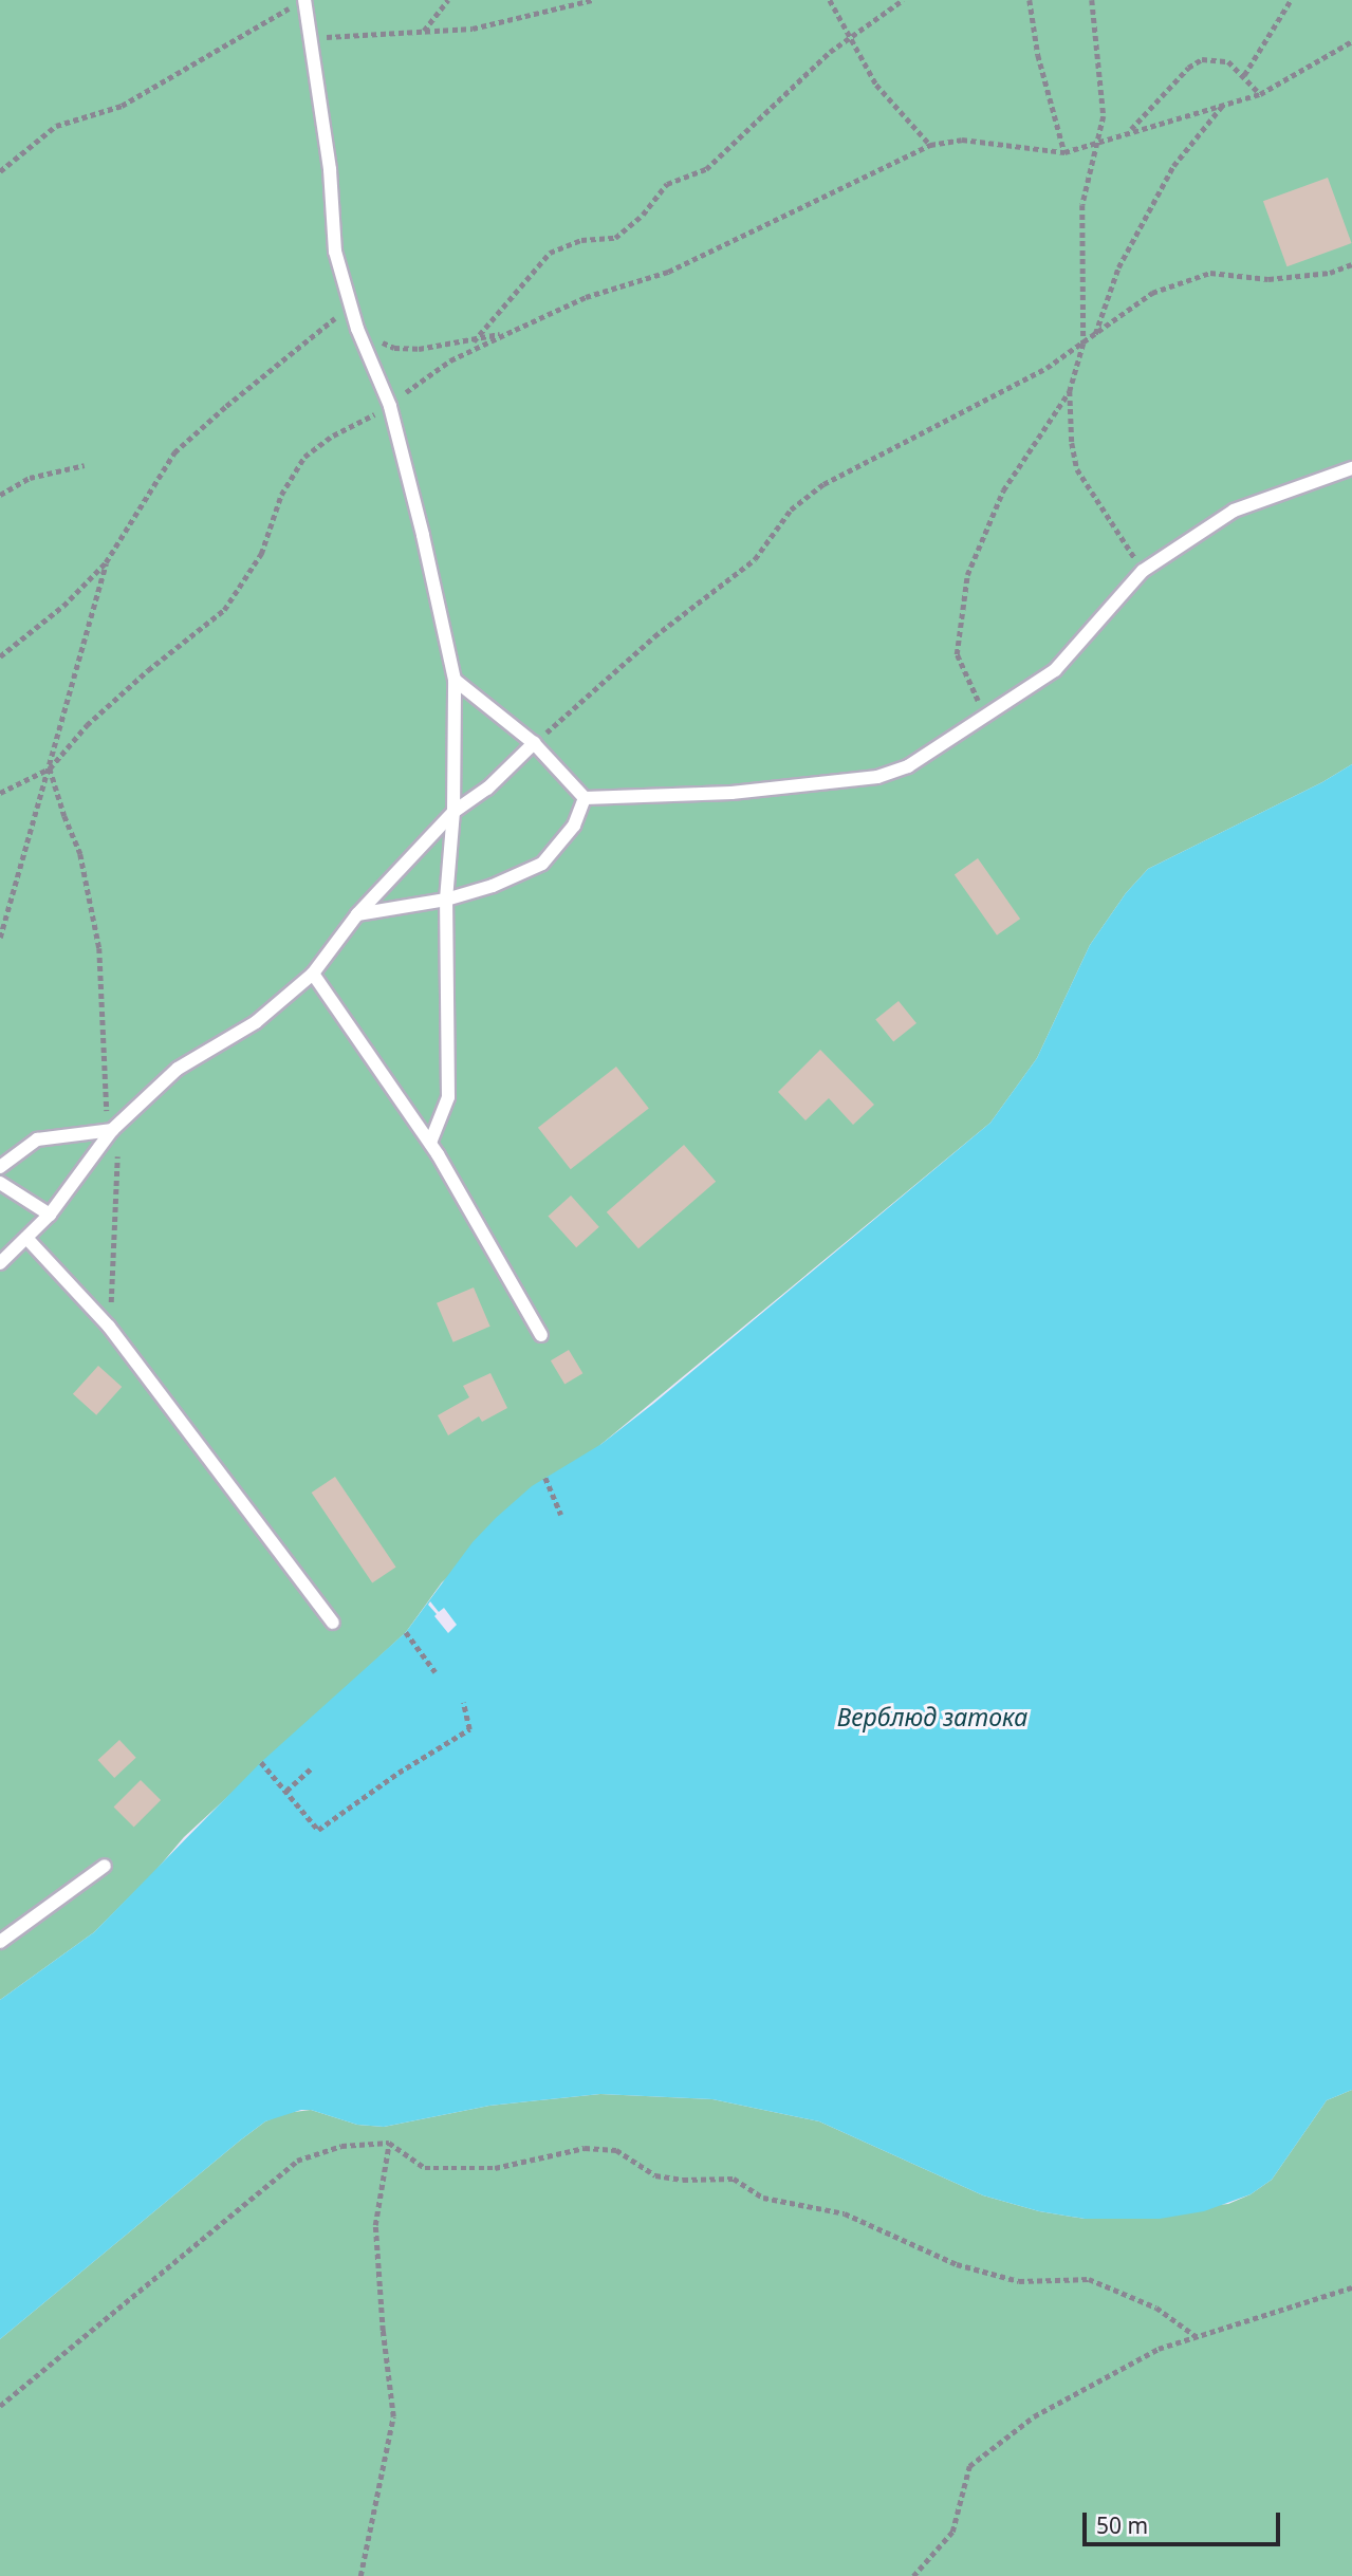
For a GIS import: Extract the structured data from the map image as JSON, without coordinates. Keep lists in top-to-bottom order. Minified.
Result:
{"water":["Верблюд затока"],"scale_bar":"50 m"}
